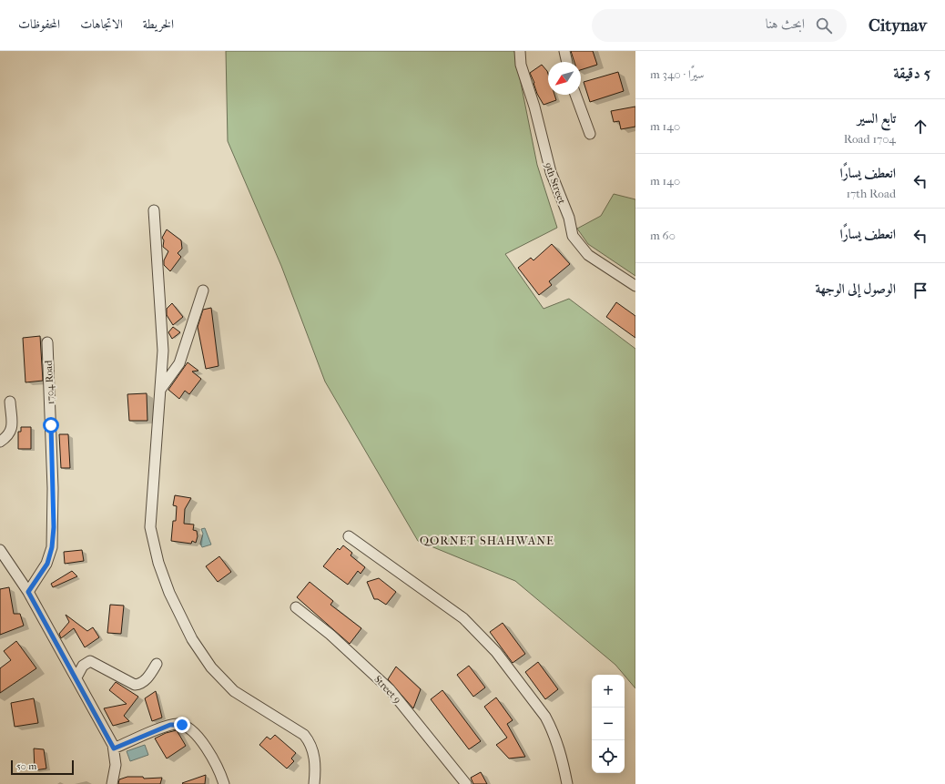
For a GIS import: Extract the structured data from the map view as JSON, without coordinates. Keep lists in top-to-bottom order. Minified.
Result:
{"streets":{"street":["9th Street","1704 Road","Street 9"]},"districts":["QORNET SHAHWANE"],"scale_bar":"50 m","north":"bottom left","page":{"header":"Citynav","search":"ابحث هنا","nav":["الخريطة","الاتجاهات","المحفوظات"],"heading":["5 دقيقة","سيرًا · 340 m"],"list":[["تابع السير","1704 Road","140 m"],["انعطف يسارًا","17th Road","140 m"],["انعطف يسارًا","60 m"],"الوصول إلى الوجهة"],"map_buttons":["+","−"],"scale":"50 m"}}
